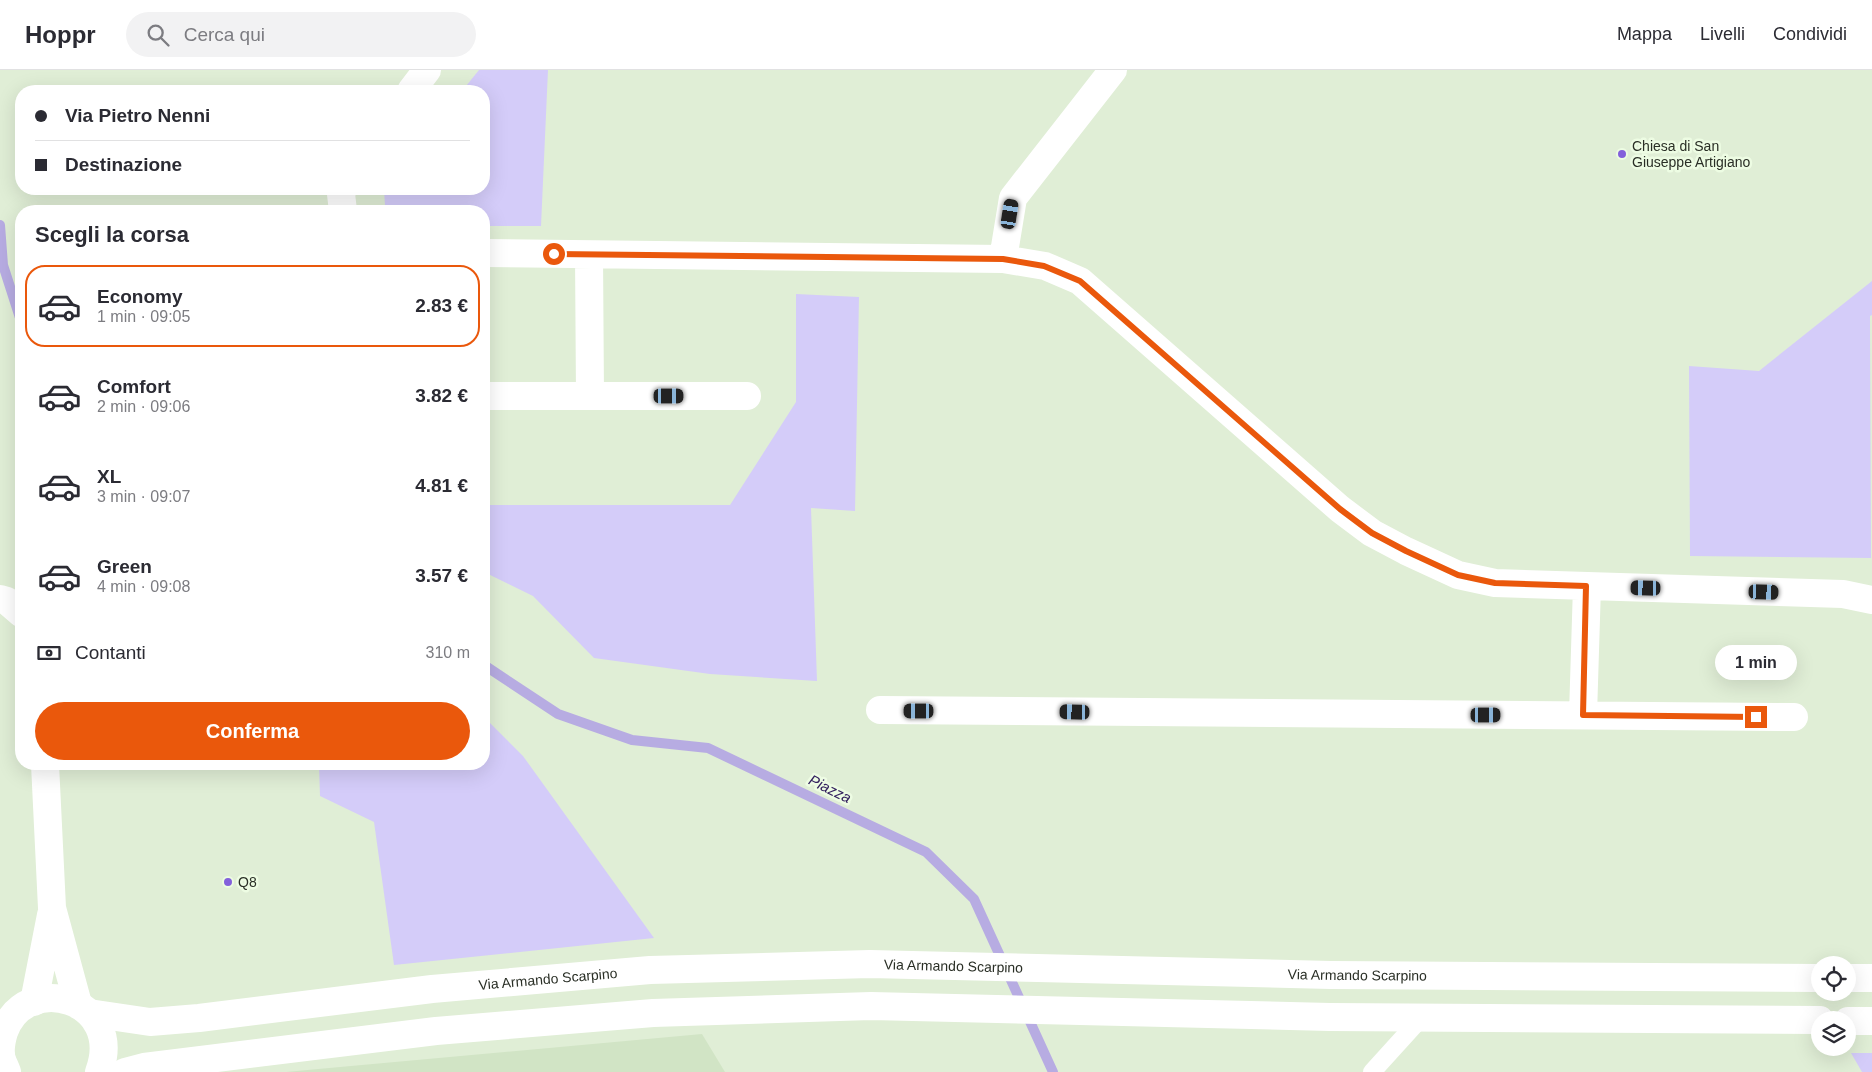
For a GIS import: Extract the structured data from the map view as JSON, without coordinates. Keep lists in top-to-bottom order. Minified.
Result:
{"streets":{"street":["Via Armando Scarpino"]},"water":["Piazza"],"places":["Chiesa di San Giuseppe Artigiano","Q8"],"page":{"header":"Hoppr","search":"Cerca qui","nav":["Mappa","Livelli","Condividi"],"banner":["Via Pietro Nenni","Destinazione"],"heading":"Scegli la corsa","list":[{"name":"Economy","note":"1 min · 09:05","value":"2.83 €"},{"name":"Comfort","note":"2 min · 09:06","value":"3.82 €"},{"name":"XL","note":"3 min · 09:07","value":"4.81 €"},{"name":"Green","note":"4 min · 09:08","value":"3.57 €"}],"pay":["Contanti","310 m"],"bubble":"1 min","buttons":"Conferma"}}
